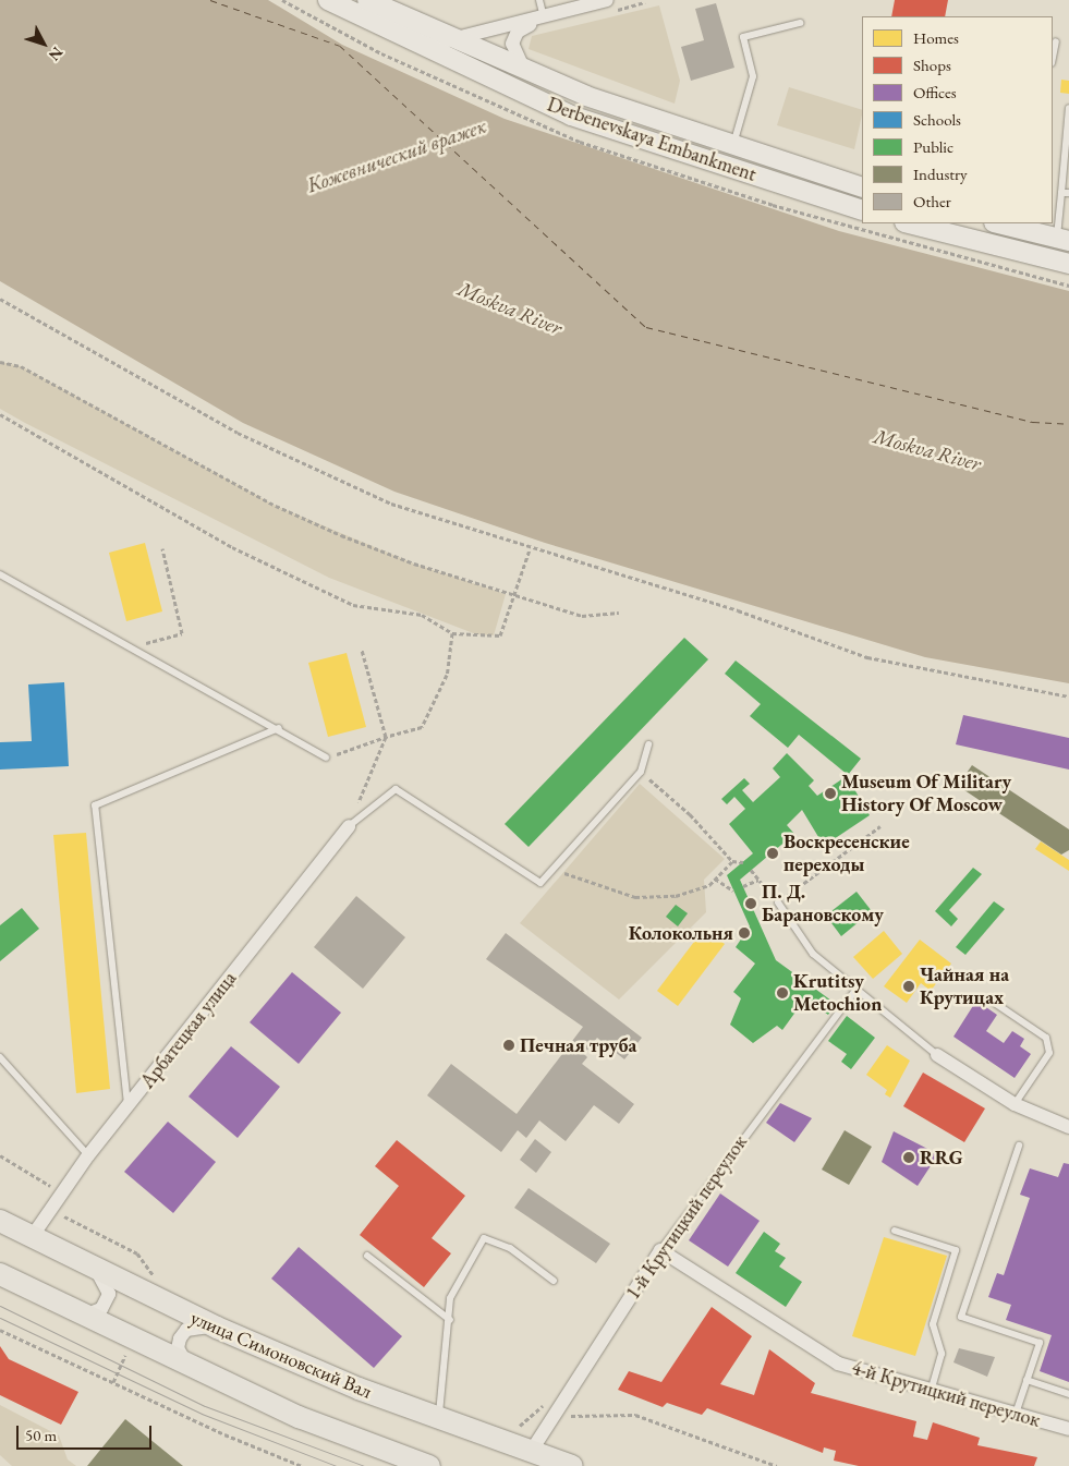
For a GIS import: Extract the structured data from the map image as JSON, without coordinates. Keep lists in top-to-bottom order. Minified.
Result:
{"streets":{"main road":["Derbenevskaya Embankment","улица Симоновский Вал"],"street":["Арбатецкая улица","1-й Крутицкий переулок","4-й Крутицкий переулок"]},"crossings":[["Арбатецкая улица","улица Симоновский Вал"],["1-й Крутицкий переулок","улица Симоновский Вал"],["1-й Крутицкий переулок","4-й Крутицкий переулок"]],"water":["Кожевнический вражек","Moskva River"],"places":["Museum Of Military History Of Moscow","Воскресенские переходы","П. Д. Барановскому","Колокольня","Чайная на Крутицах","Krutitsy Metochion","Печная труба","RRG"],"legend":["Homes","Shops","Offices","Schools","Public","Industry","Other"],"scale_bar":"50 m","north":"bottom right"}
